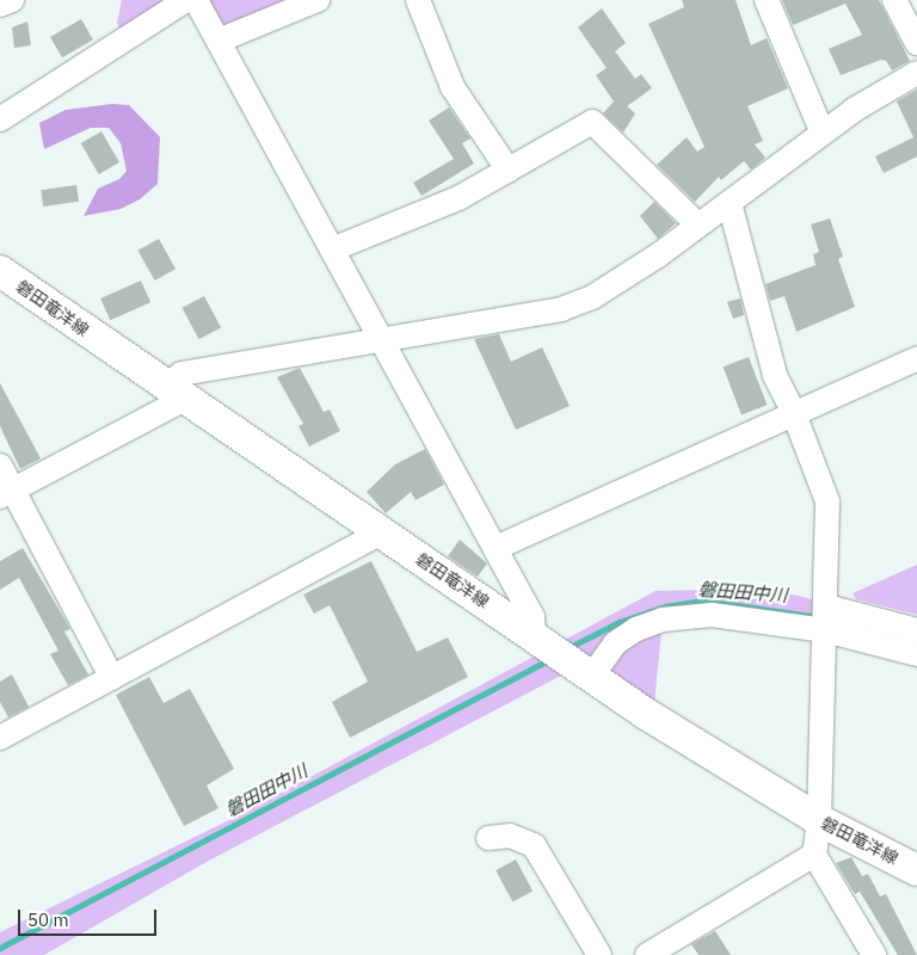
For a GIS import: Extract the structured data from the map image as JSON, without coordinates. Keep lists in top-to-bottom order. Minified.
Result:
{"streets":{"main road":["磐田竜洋線"]},"water":["磐田田中川"],"scale_bar":"50 m"}
